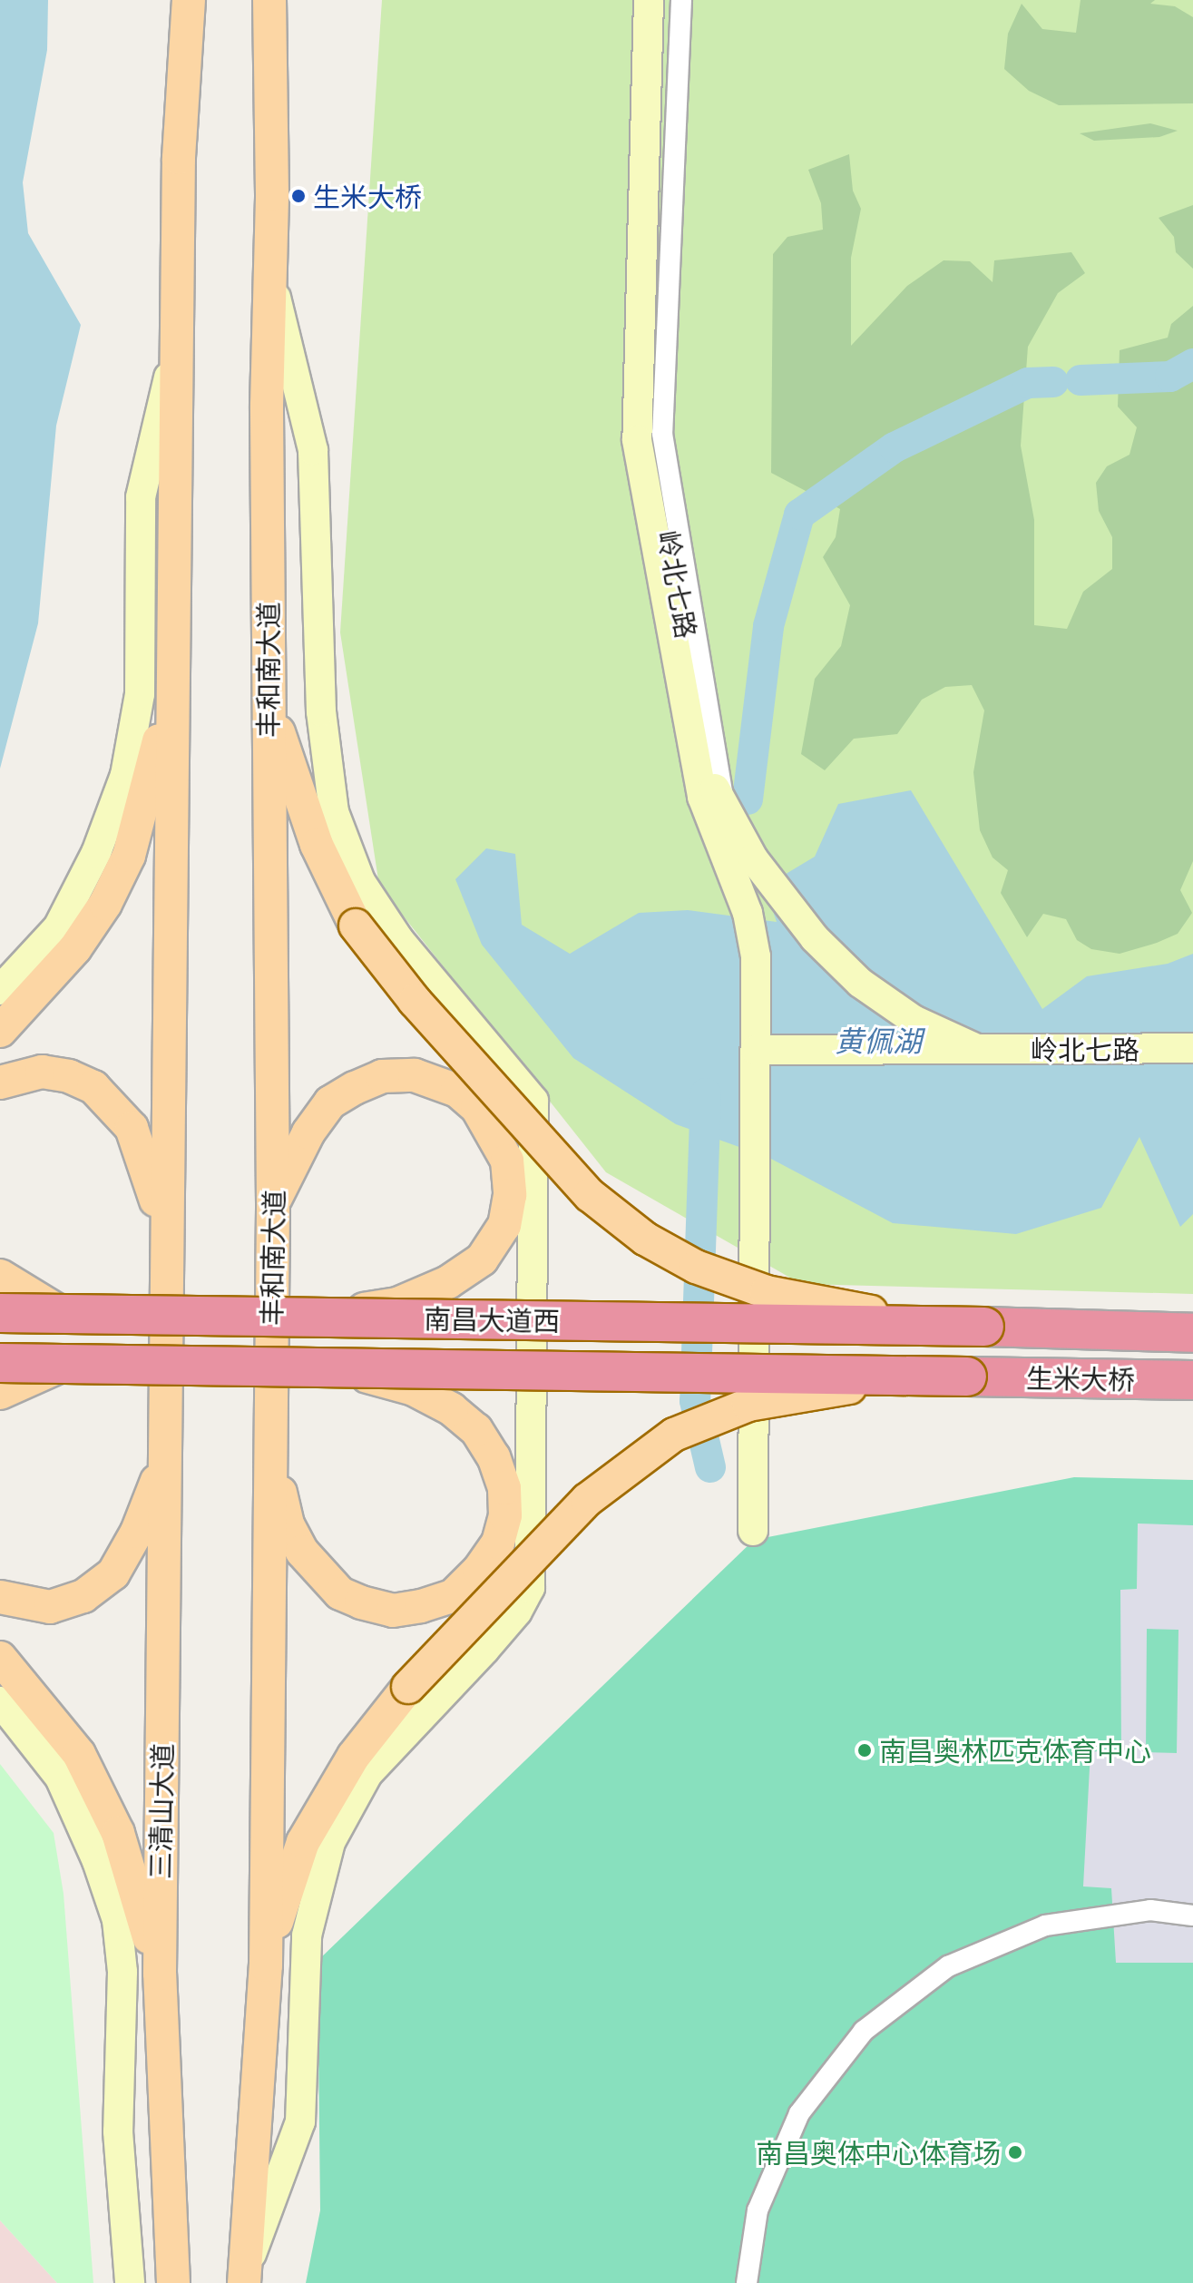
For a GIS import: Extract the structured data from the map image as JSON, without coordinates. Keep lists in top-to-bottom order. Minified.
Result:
{"streets":{"highway":["南昌大道西","生米大桥"],"main road":["岭北七路","丰和南大道","三清山大道"]},"crossings":[["南昌大道西","生米大桥"]],"water":["黄佩湖"],"places":["生米大桥","南昌奥林匹克体育中心","南昌奥体中心体育场"]}
